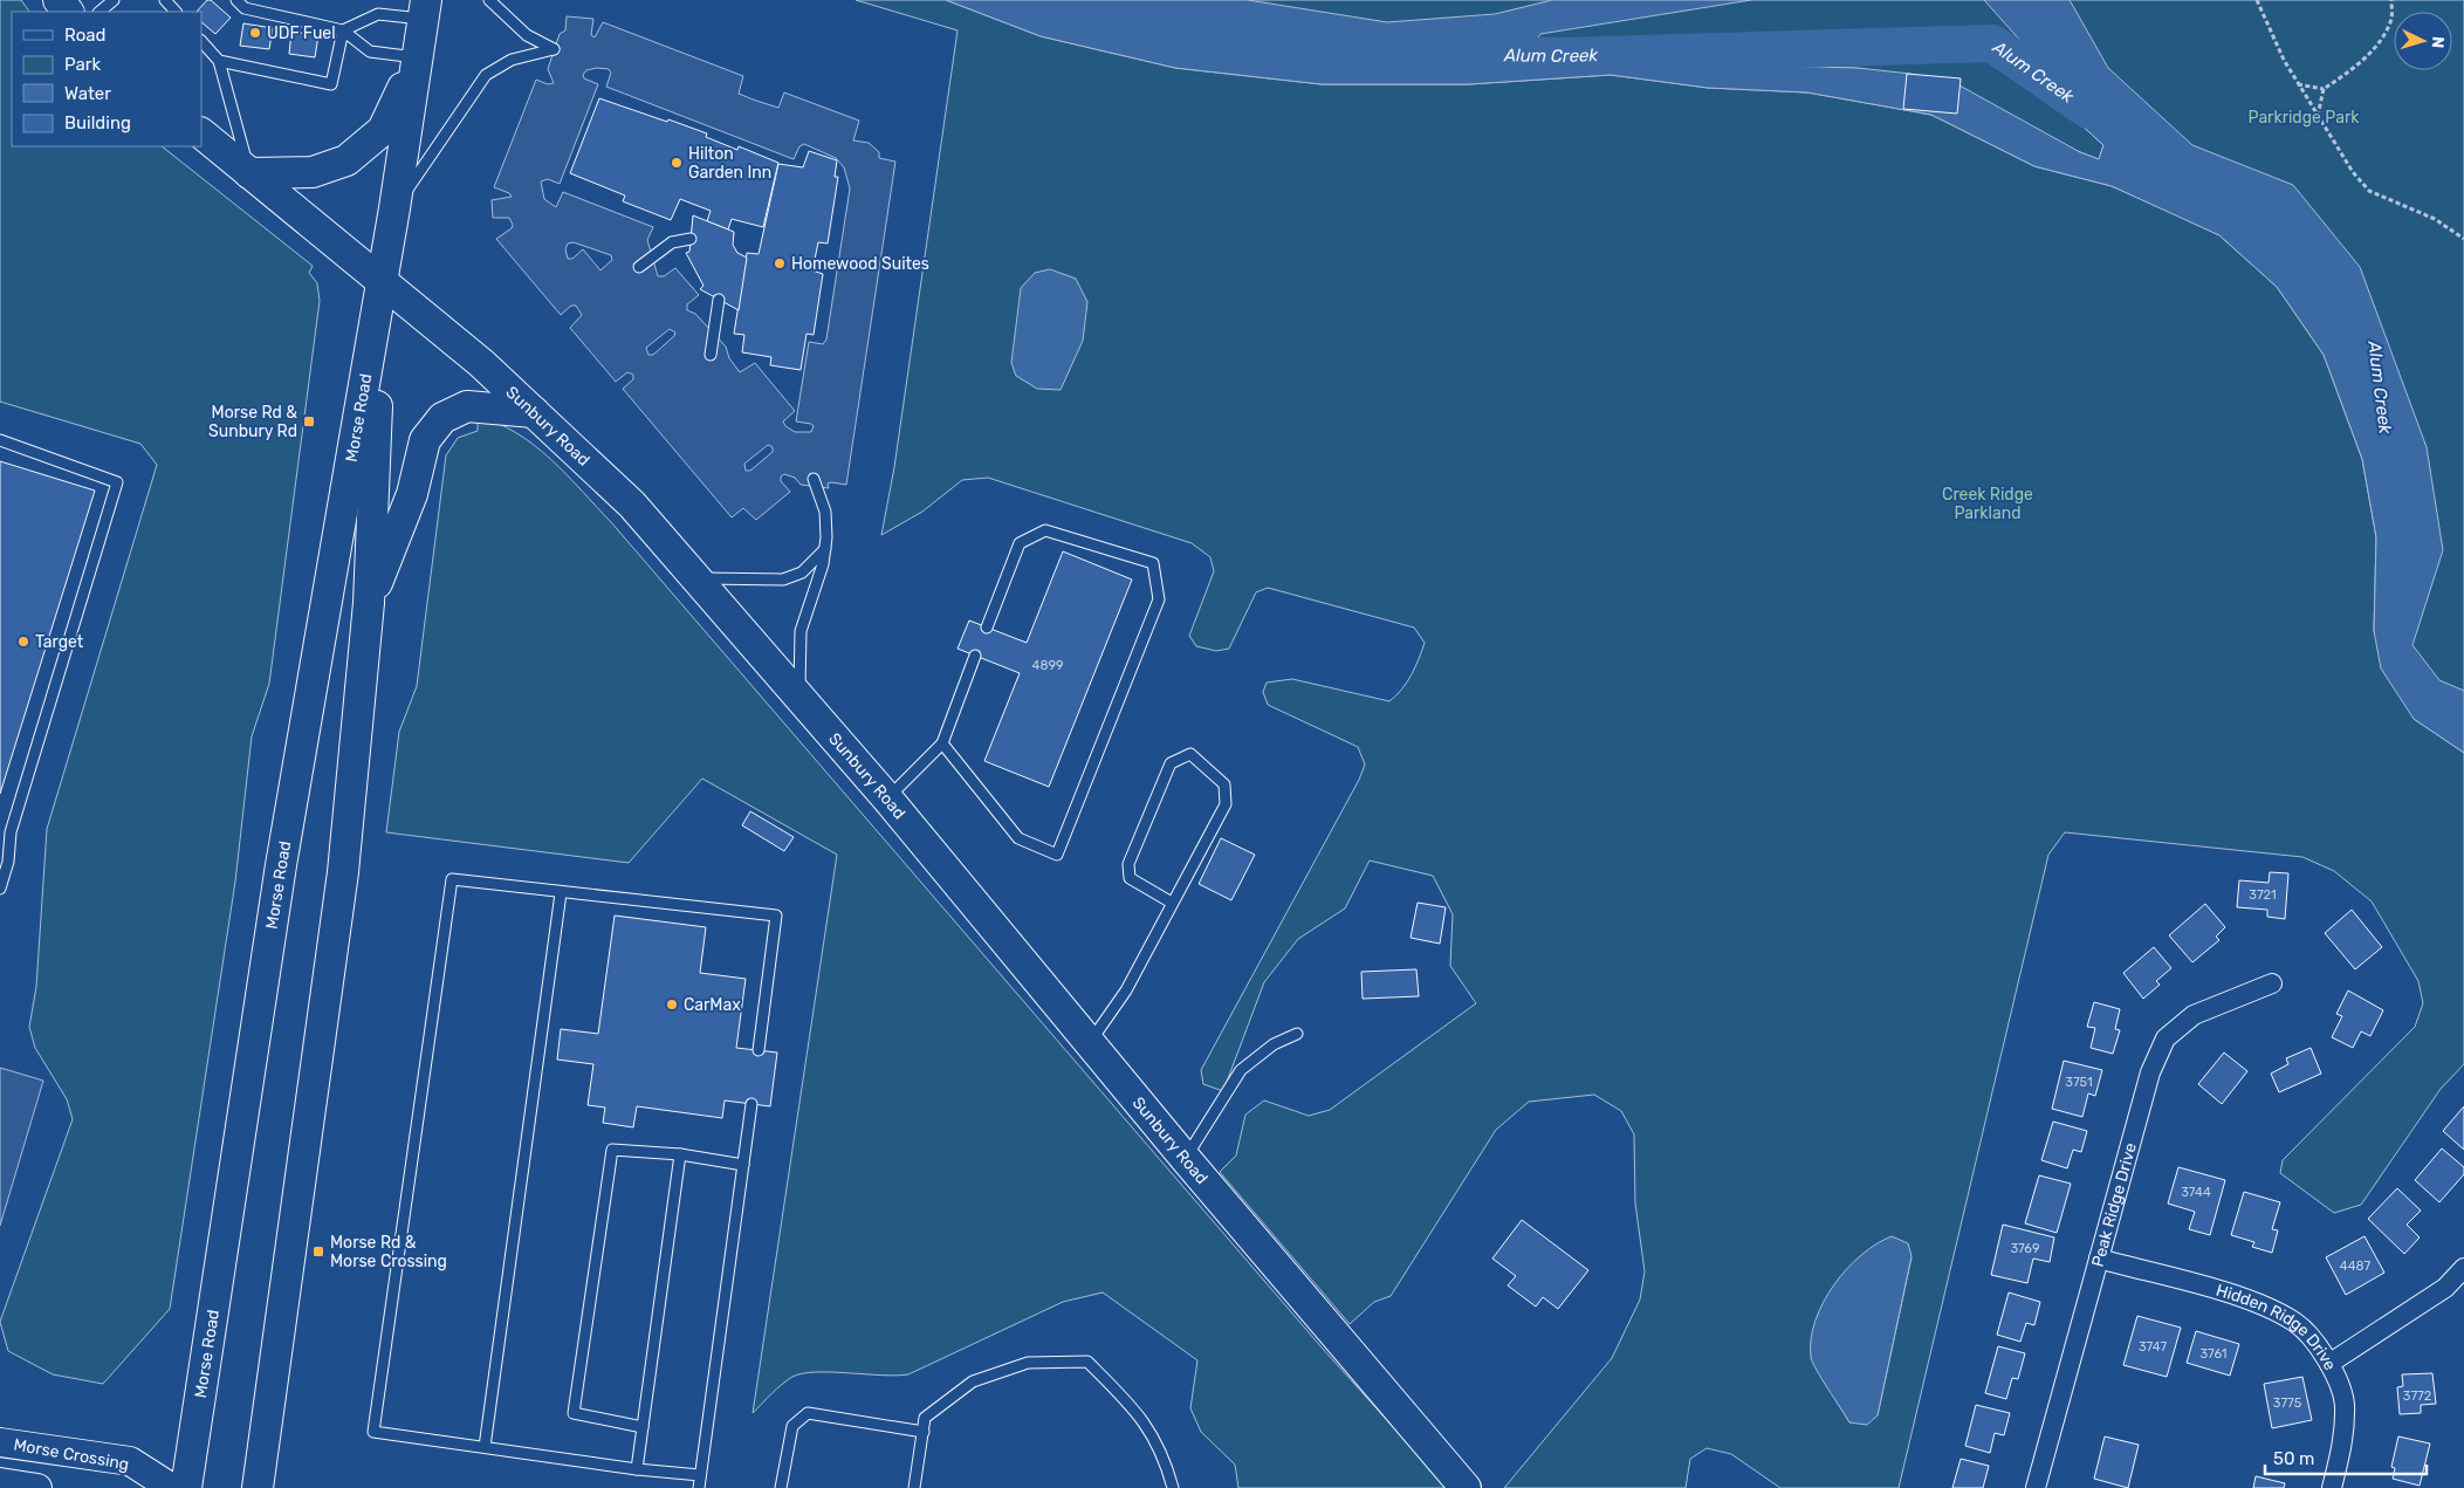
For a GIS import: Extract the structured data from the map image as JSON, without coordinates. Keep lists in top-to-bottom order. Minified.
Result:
{"streets":{"main road":["Morse Road","Sunbury Road","Morse Crossing"],"street":["Peak Ridge Drive","Hidden Ridge Drive"]},"crossings":[["Morse Road","Sunbury Road"],["Peak Ridge Drive","Hidden Ridge Drive"]],"water":["Alum Creek"],"parks":["Parkridge Park","Creek Ridge Parkland"],"places":{"other":["UDF Fuel","Hilton Garden Inn","Homewood Suites","Target","CarMax"],"transit":["Morse Rd & Sunbury Rd","Morse Rd & Morse Crossing"]},"house_numbers":["4899","3721","3751","3744","3769","4487","3747","3761","3772","3775"],"legend":["Road","Park","Water","Building"],"scale_bar":"50 m","north":"right"}
